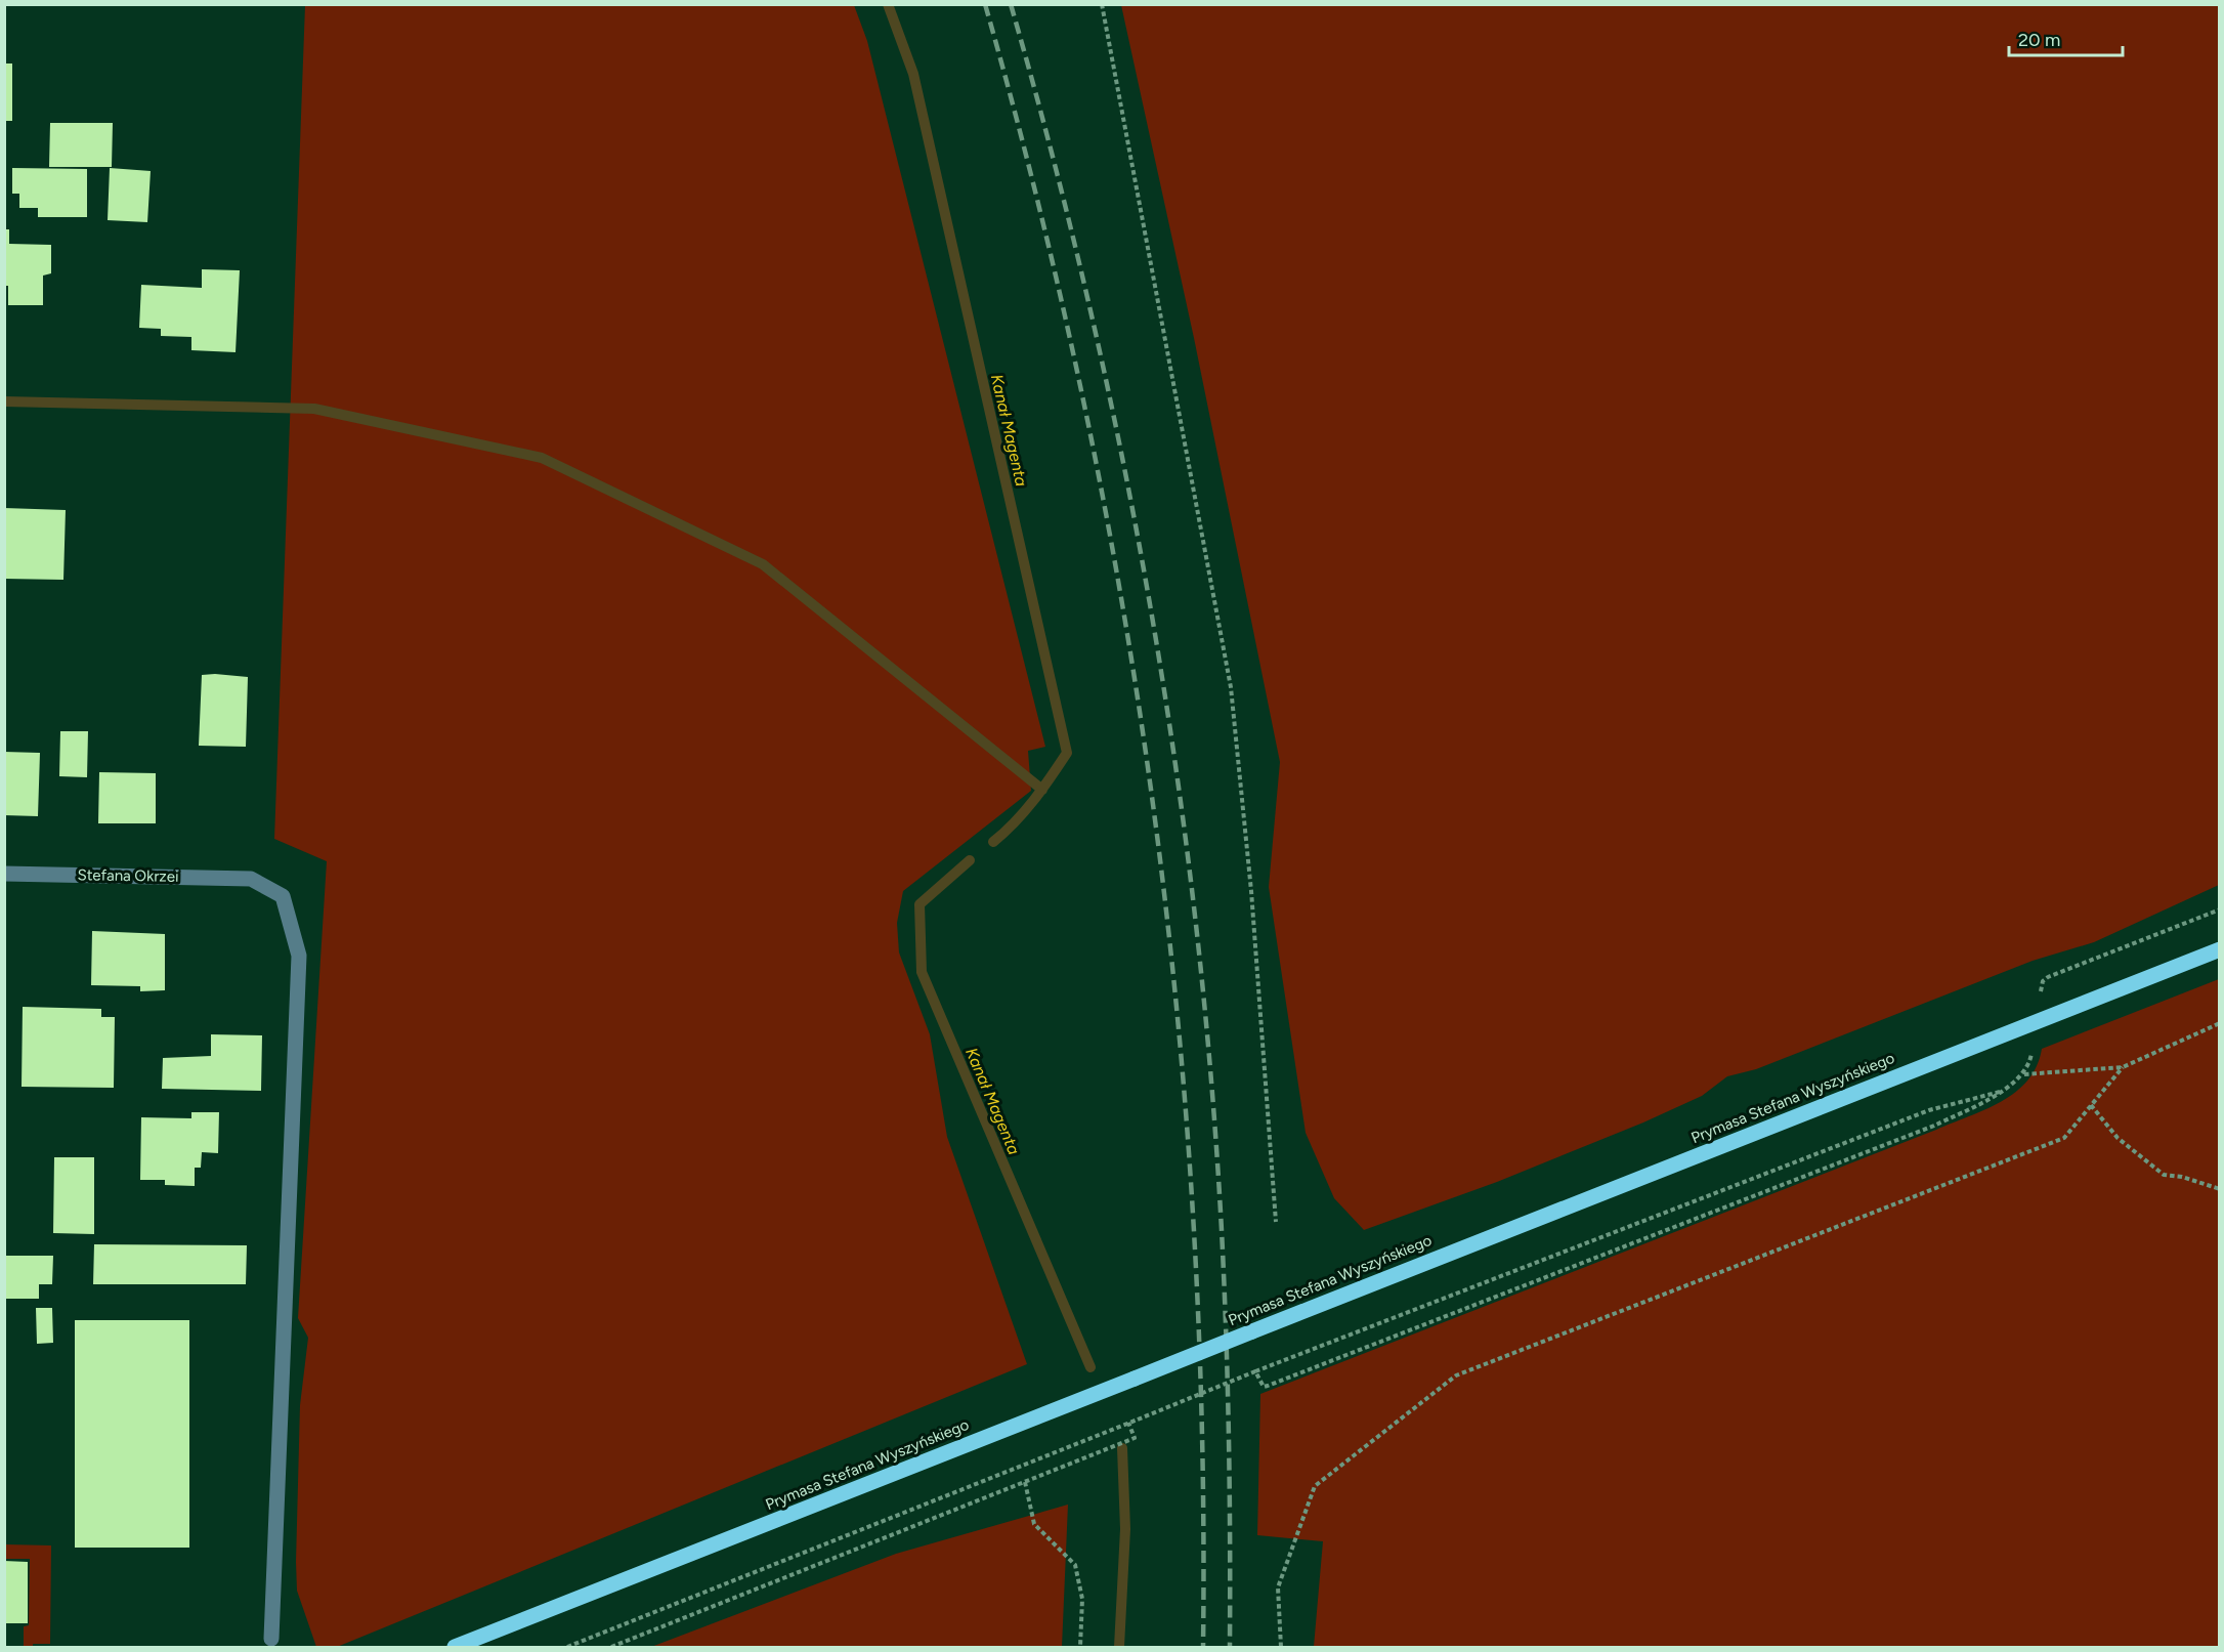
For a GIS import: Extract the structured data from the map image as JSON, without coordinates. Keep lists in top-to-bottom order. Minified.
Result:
{"streets":{"main road":["Prymasa Stefana Wyszyńskiego"],"street":["Stefana Okrzei"]},"water":["Kanał Magenta"],"scale_bar":"20 m"}
